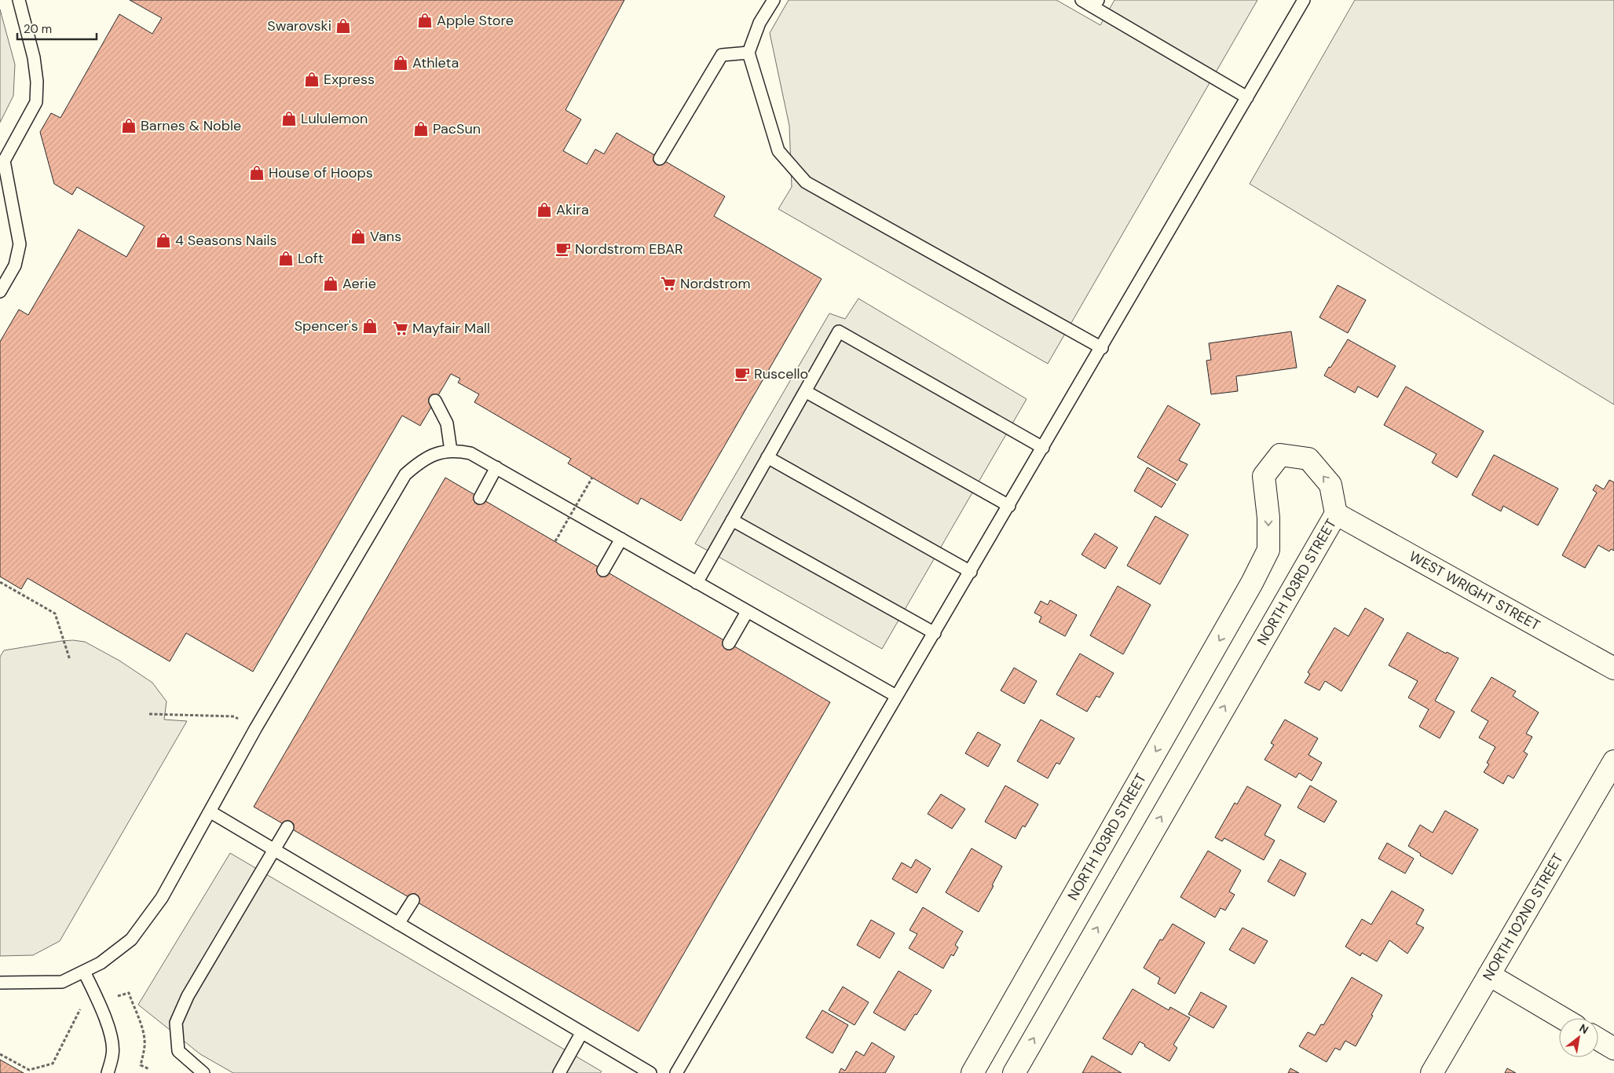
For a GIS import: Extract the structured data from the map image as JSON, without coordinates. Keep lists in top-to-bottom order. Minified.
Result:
{"streets":{"street":["NORTH 103RD STREET","WEST WRIGHT STREET","NORTH 102ND STREET"]},"crossings":[["NORTH 103RD STREET","WEST WRIGHT STREET"]],"places":{"shop":["Apple Store","Swarovski","Athleta","Express","Lululemon","Barnes & Noble","PacSun","House of Hoops","Akira","Vans","4 Seasons Nails","Loft","Aerie","Spencer's"],"cafe":["Nordstrom EBAR","Ruscello"],"supermarket":["Nordstrom","Mayfair Mall"]},"scale_bar":"20 m","north":"top right"}
